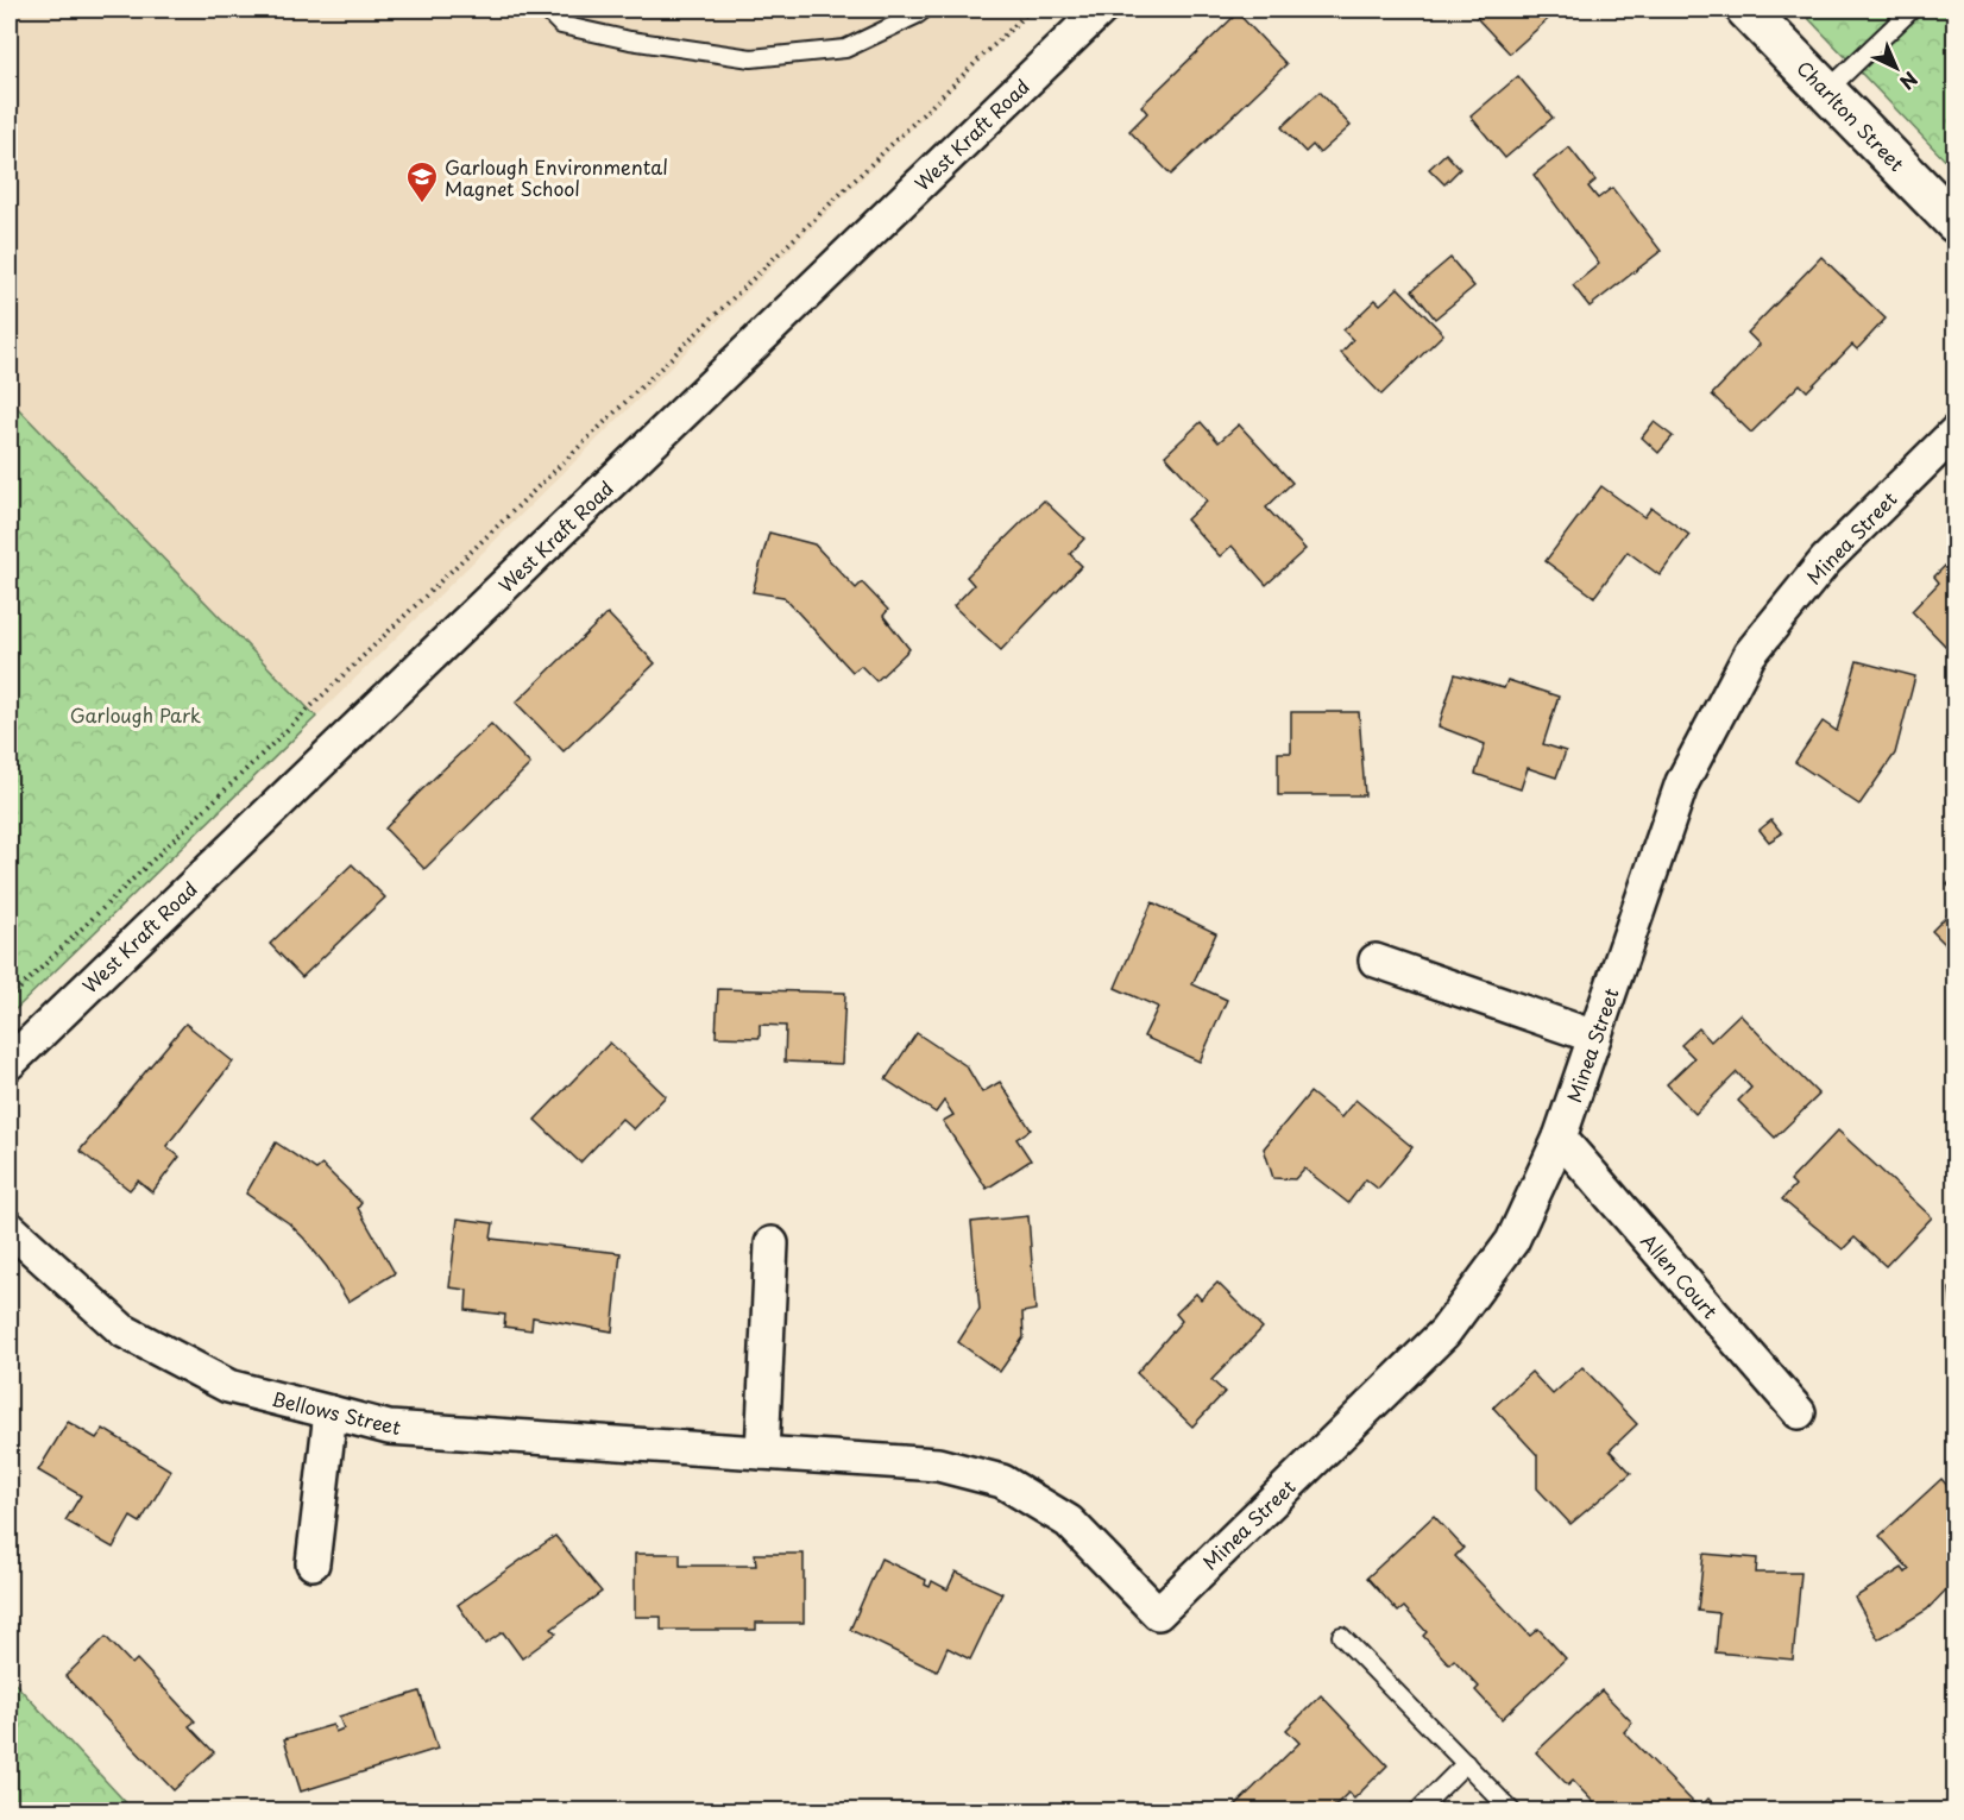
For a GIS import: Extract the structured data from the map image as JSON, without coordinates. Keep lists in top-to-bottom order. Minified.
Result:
{"streets":{"street":["Charlton Street","West Kraft Road","Minea Street","Allen Court","Bellows Street"]},"crossings":[["Minea Street","Allen Court"],["Minea Street","Bellows Street"]],"parks":["Garlough Park"],"places":{"school or university":["Garlough Environmental Magnet School"]},"north":"bottom right"}
